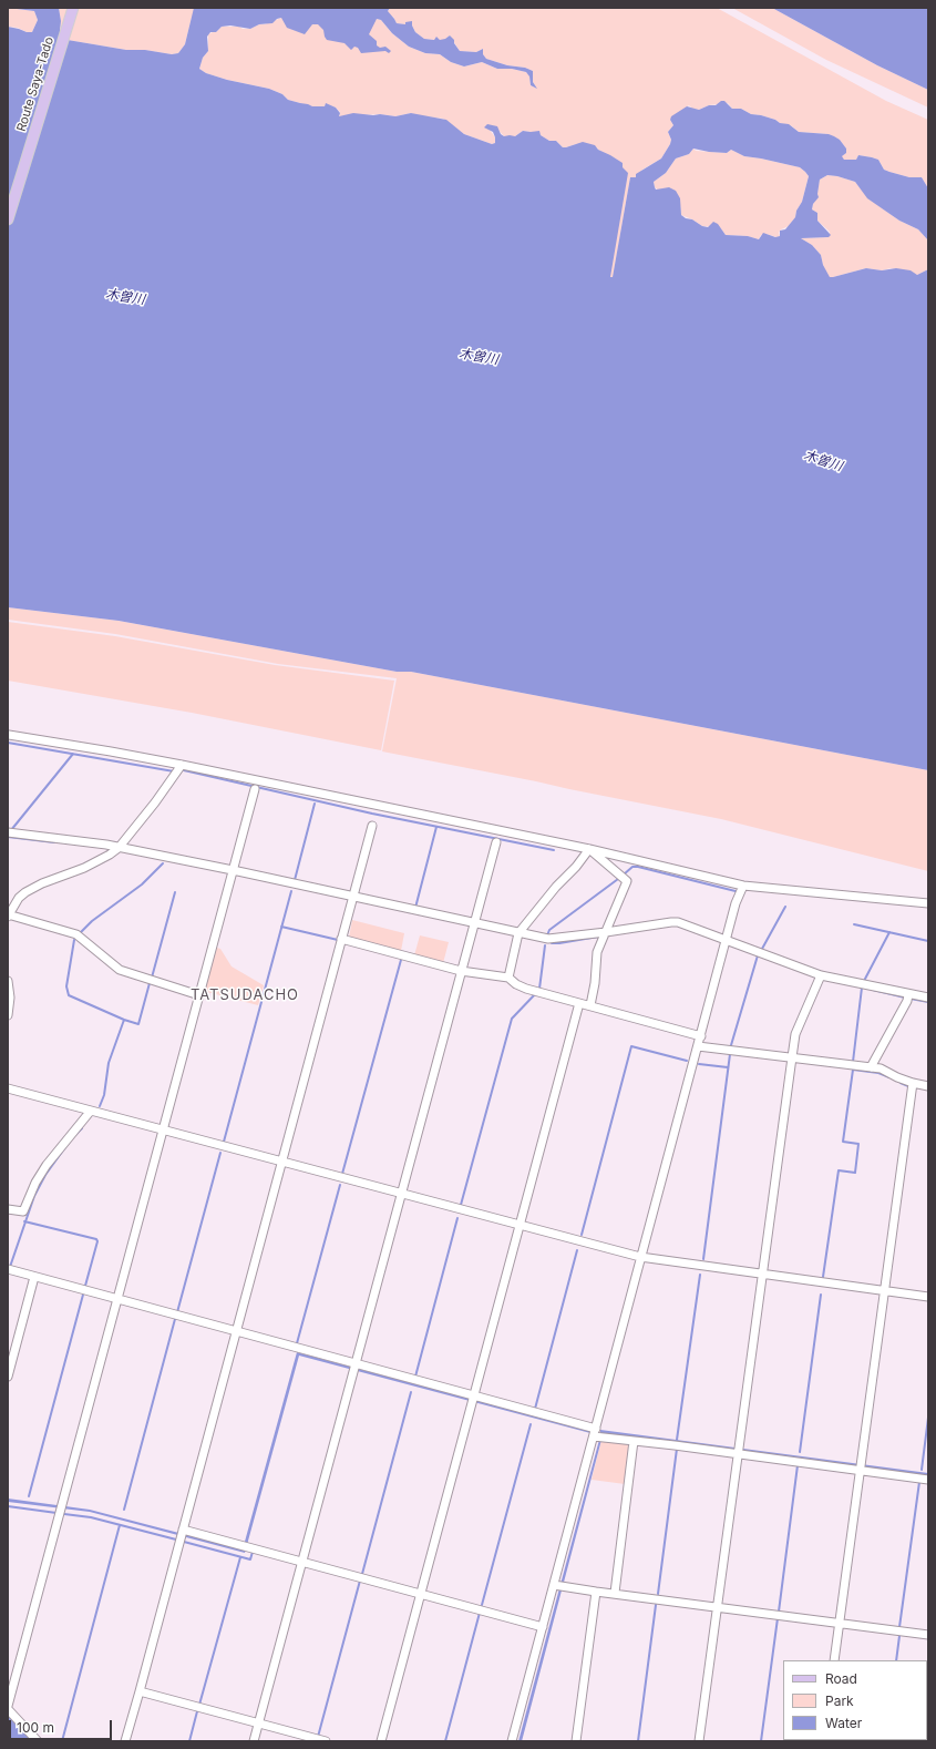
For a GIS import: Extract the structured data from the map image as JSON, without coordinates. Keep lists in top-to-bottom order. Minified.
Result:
{"streets":{"main road":["Route Saya-Tado"]},"districts":["TATSUDACHO"],"water":["木曽川"],"legend":["Road","Park","Water"],"scale_bar":"100 m"}
